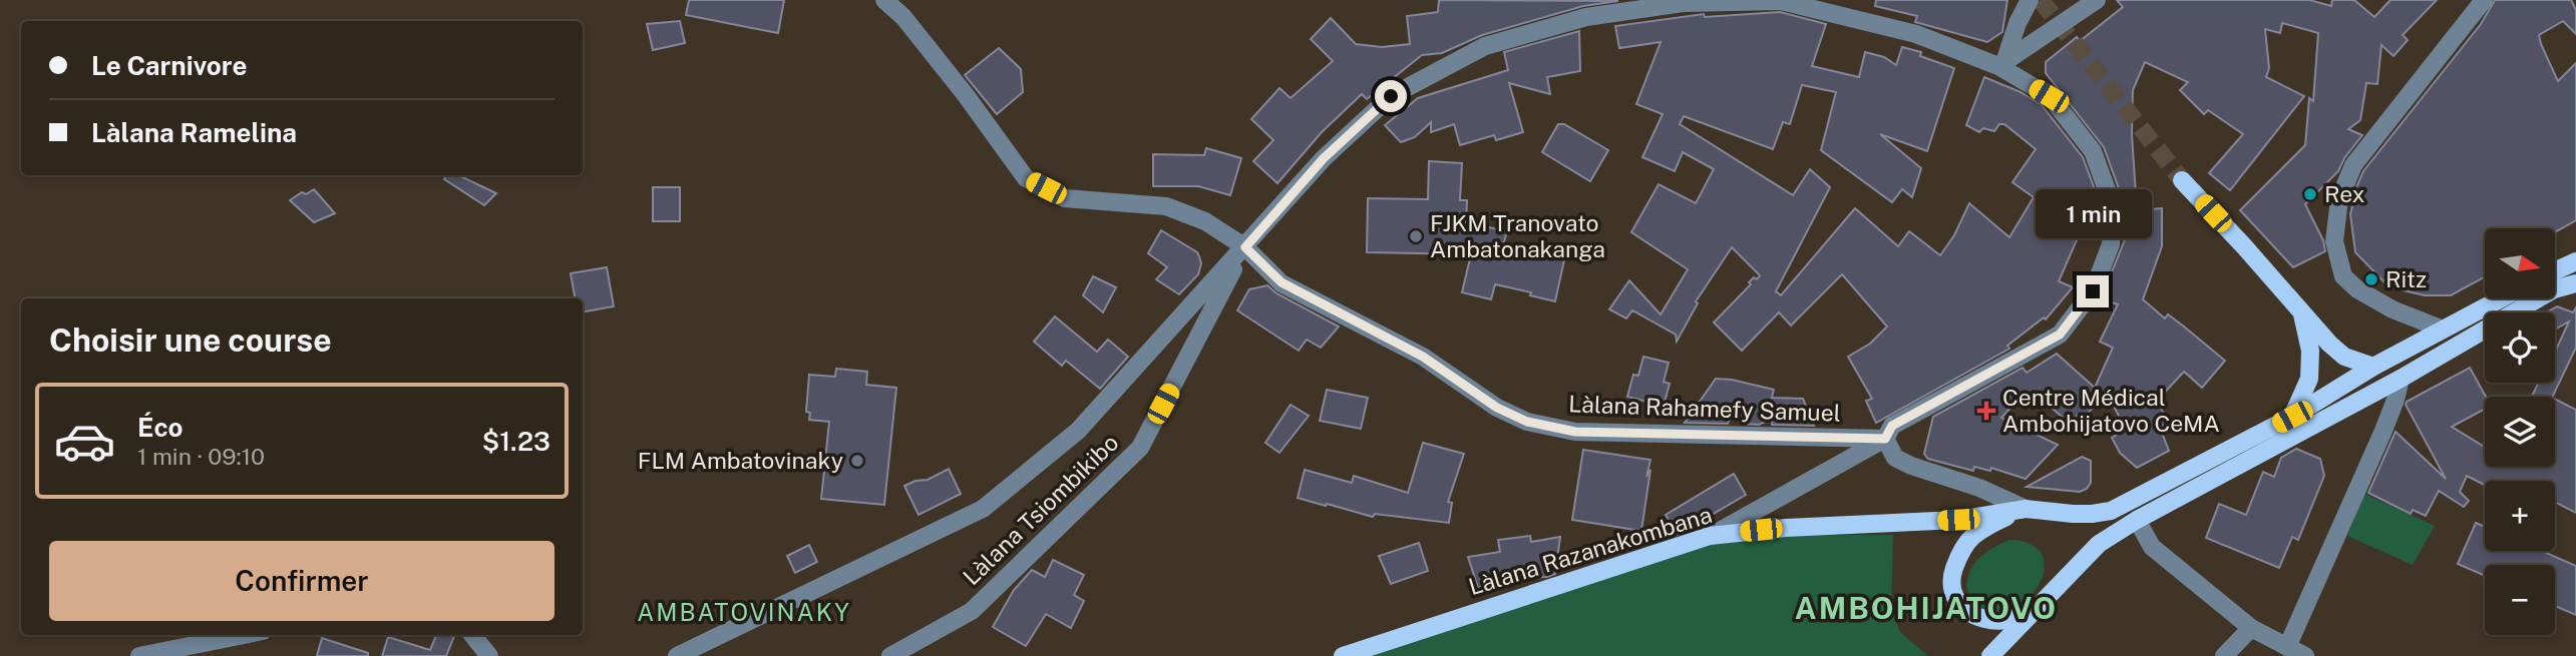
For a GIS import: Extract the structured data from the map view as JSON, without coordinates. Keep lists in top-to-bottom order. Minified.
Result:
{"streets":{"main road":["Làlana Razanakombana"],"street":["Làlana Rahamefy Samuel","Làlana Tsiombikibo"]},"crossings":[["Làlana Rahamefy Samuel","Làlana Tsiombikibo"]],"districts":["AMBOHIJATOVO","AMBATOVINAKY"],"places":{"other":["Rex","FJKM Tranovato Ambatonakanga","Ritz","FLM Ambatovinaky"],"health":["Centre Médical Ambohijatovo CeMA"]},"north":"right","page":{"banner":["Le Carnivore","Làlana Ramelina"],"bubble":"1 min","map_buttons":["+","−"],"heading":"Choisir une course","list":[{"name":"Éco","note":"1 min · 09:10","value":"$1.23"}],"buttons":"Confirmer"}}
